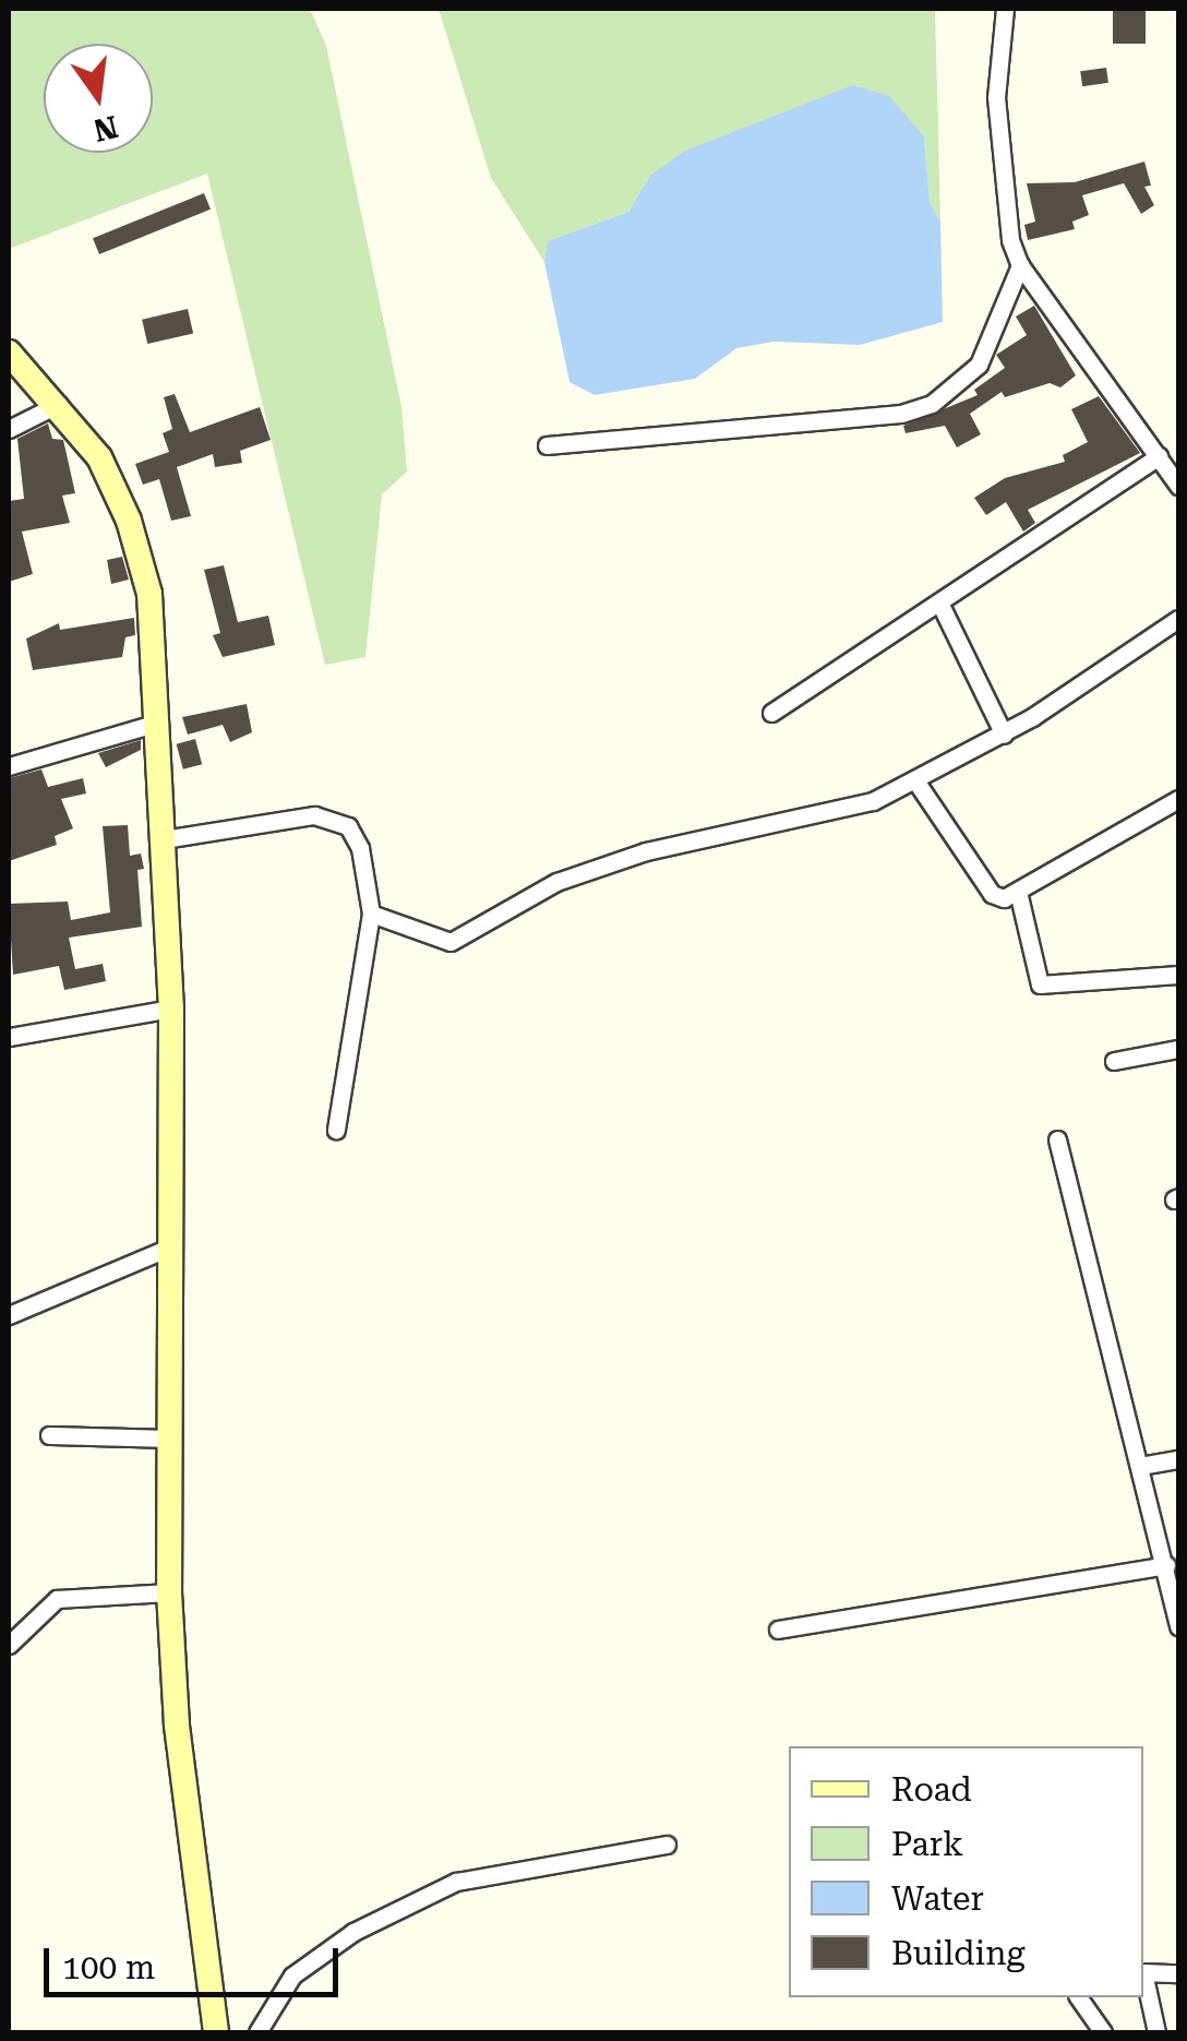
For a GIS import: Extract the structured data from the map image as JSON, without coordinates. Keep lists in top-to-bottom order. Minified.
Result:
{"legend":["Road","Park","Water","Building"],"scale_bar":"100 m","north":"bottom"}
